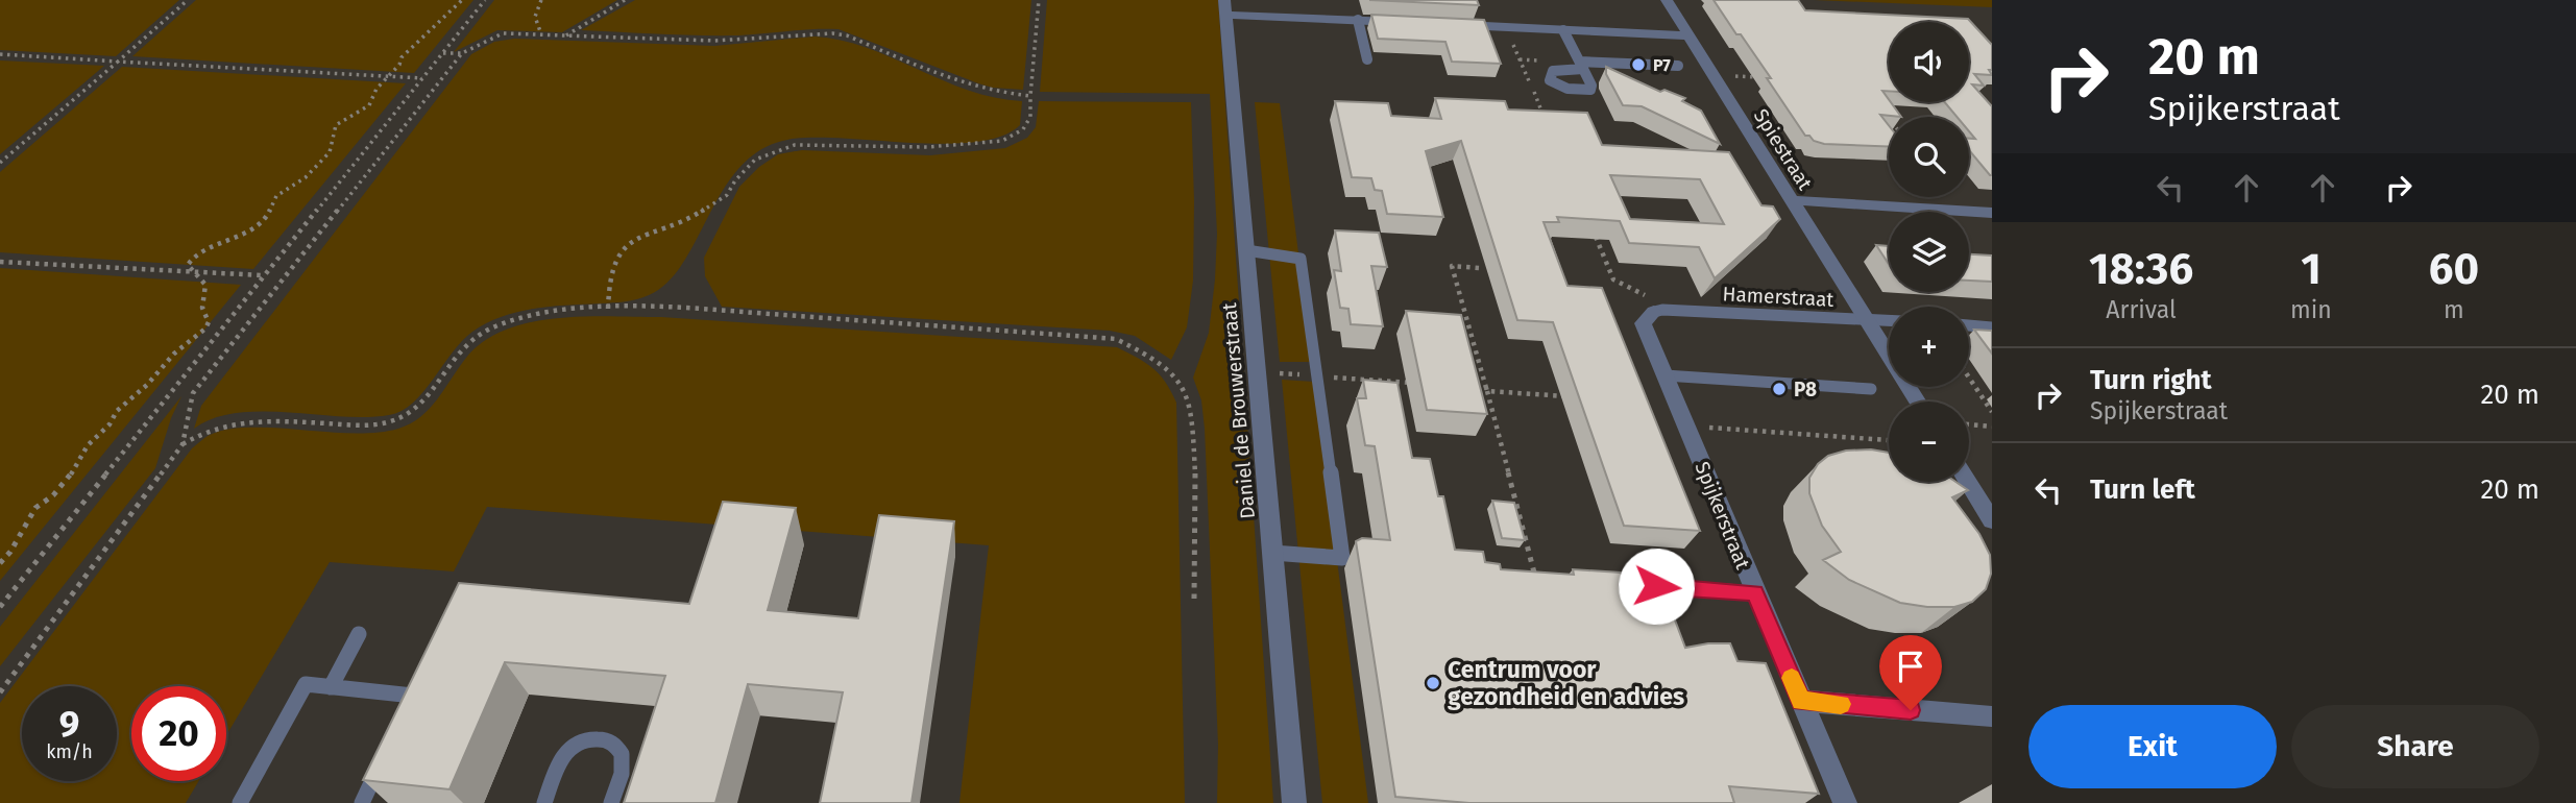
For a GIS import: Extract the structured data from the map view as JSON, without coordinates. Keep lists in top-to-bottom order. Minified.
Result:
{"streets":{"street":["Spiestraat","Daniel de Brouwerstraat","Spijkerstraat"],"lane":["Hamerstraat"]},"crossings":[["Spiestraat","Hamerstraat"],["Hamerstraat","Spijkerstraat"]],"places":["P7","P8","Centrum voor gezondheid en advies"],"page":{"turn":["20 m","Spijkerstraat"],"map_buttons":["+","−"],"eta":["18:36","Arrival","1","min","60","m"],"list":[{"name":"Turn right","note":"Spijkerstraat","value":"20 m"},{"name":"Turn left","value":"20 m"}],"speed":"9 km/h","limit":"20","buttons":["Exit","Share"]}}
